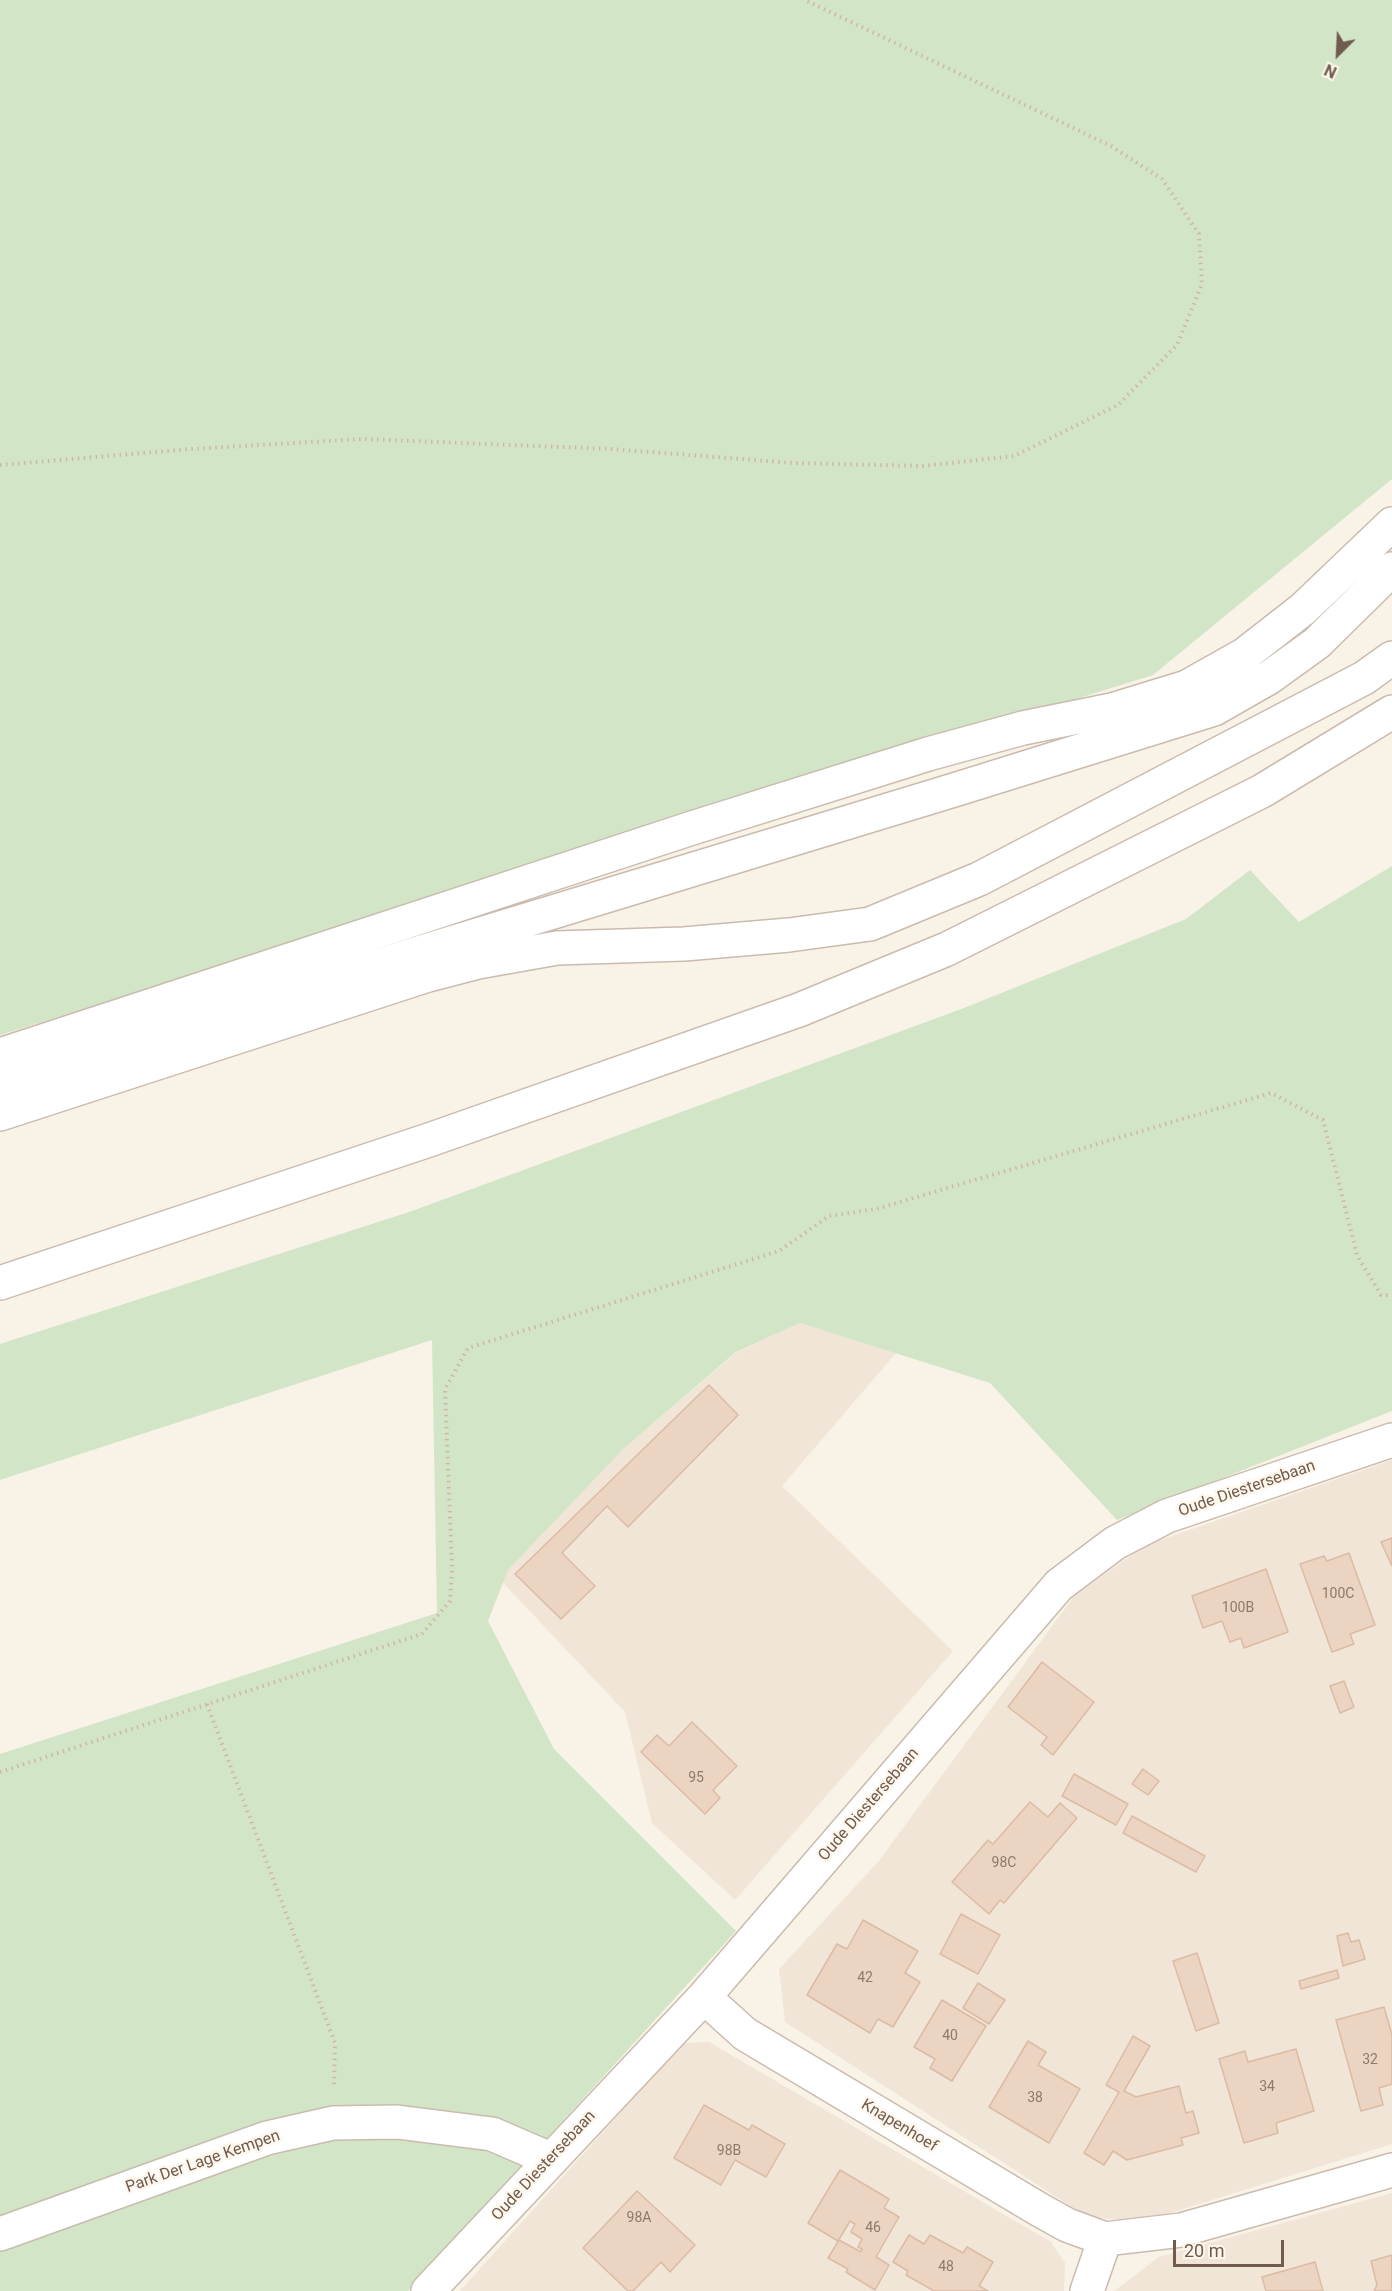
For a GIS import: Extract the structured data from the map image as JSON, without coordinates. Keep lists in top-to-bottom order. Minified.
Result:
{"streets":{"street":["Oude Diestersebaan","Knapenhoef","Park Der Lage Kempen"]},"crossings":[["Oude Diestersebaan","Knapenhoef"],["Oude Diestersebaan","Park Der Lage Kempen"]],"house_numbers":["100C","100B","95","98C","42","40","32","34","38","98B","98A","46","48"],"scale_bar":"20 m","north":"bottom left"}
